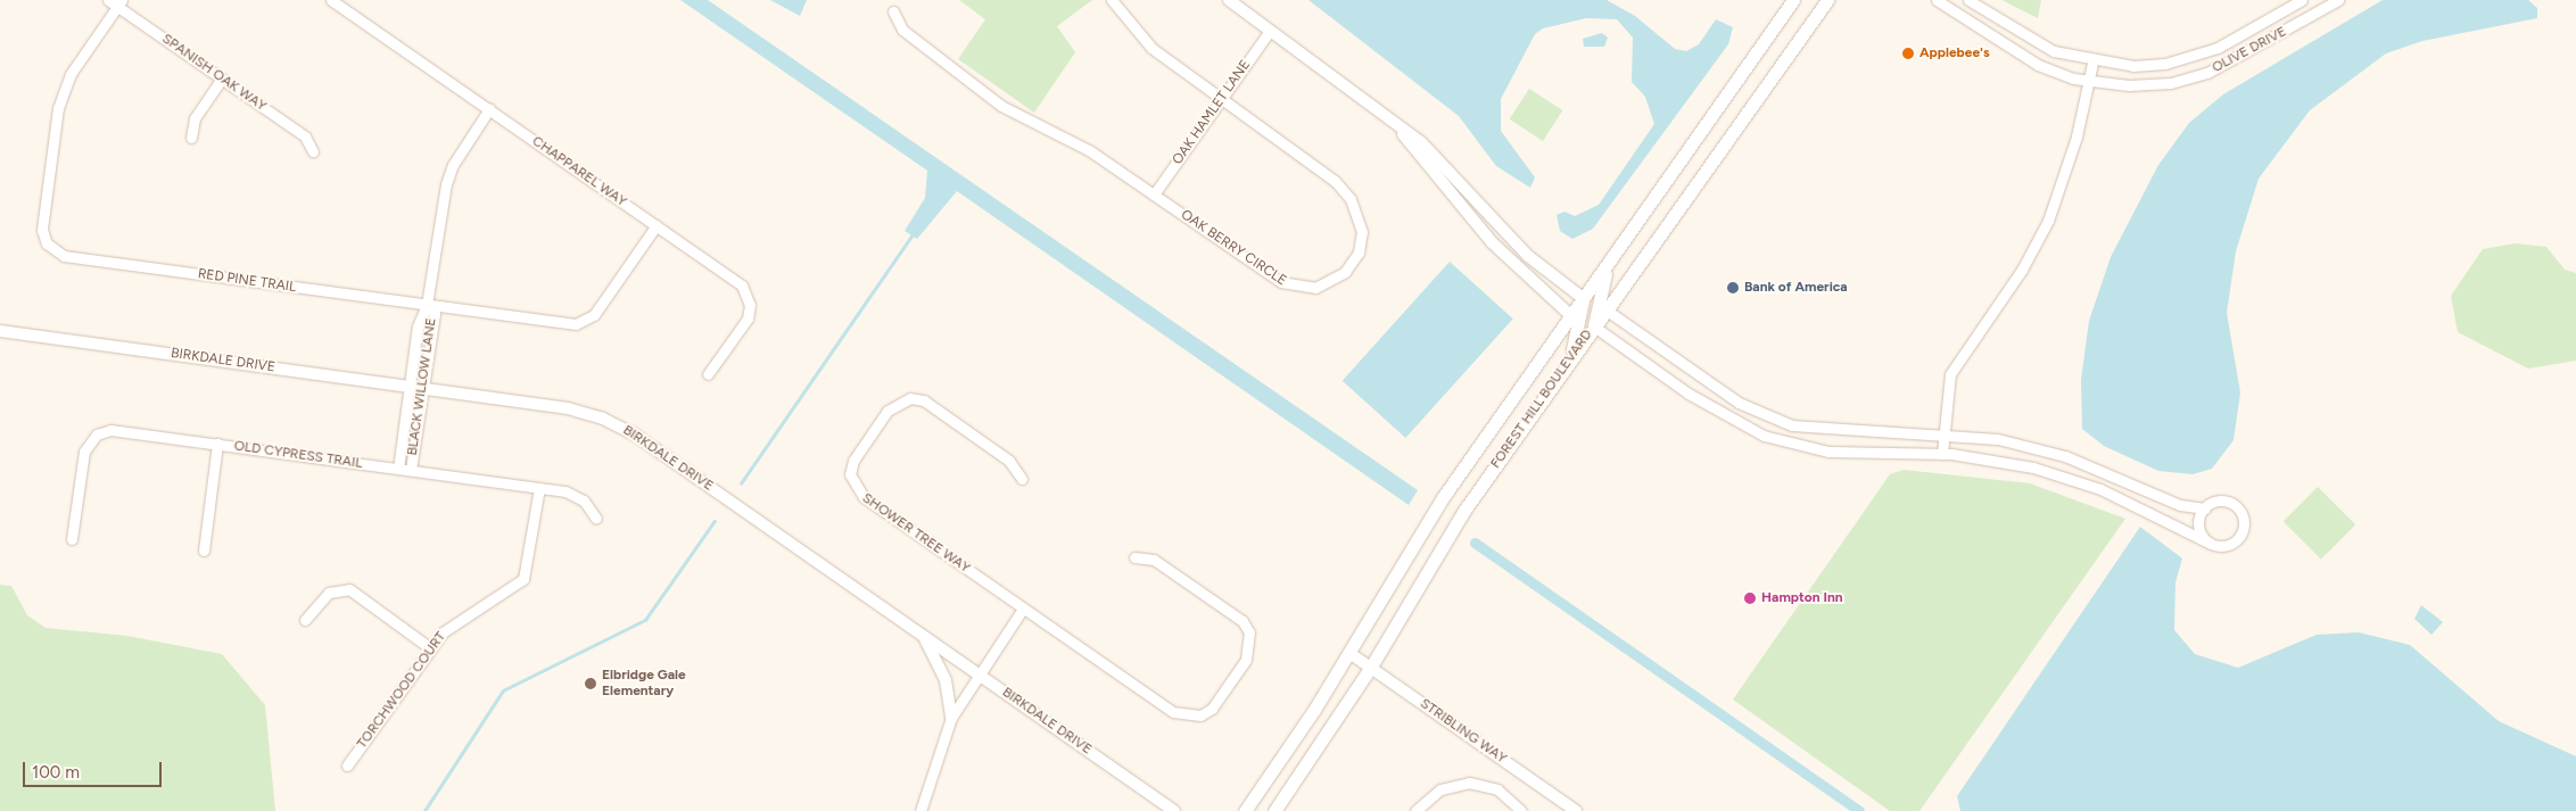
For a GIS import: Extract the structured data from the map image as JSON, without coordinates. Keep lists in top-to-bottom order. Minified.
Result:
{"streets":{"main road":["FOREST HILL BOULEVARD"],"street":["OLIVE DRIVE","SPANISH OAK WAY","OAK HAMLET LANE","CHAPPAREL WAY","OAK BERRY CIRCLE","RED PINE TRAIL","BIRKDALE DRIVE","BLACK WILLOW LANE","OLD CYPRESS TRAIL","SHOWER TREE WAY","TORCHWOOD COURT","STRIBLING WAY"]},"crossings":[["SPANISH OAK WAY","RED PINE TRAIL"],["OAK HAMLET LANE","OAK BERRY CIRCLE"],["CHAPPAREL WAY","RED PINE TRAIL"],["CHAPPAREL WAY","BLACK WILLOW LANE"],["RED PINE TRAIL","BLACK WILLOW LANE"],["BIRKDALE DRIVE","BLACK WILLOW LANE"],["BLACK WILLOW LANE","OLD CYPRESS TRAIL"],["FOREST HILL BOULEVARD","STRIBLING WAY"],["OLD CYPRESS TRAIL","TORCHWOOD COURT"]],"places":["Applebee's","Bank of America","Hampton Inn","Elbridge Gale Elementary"],"scale_bar":"100 m"}
